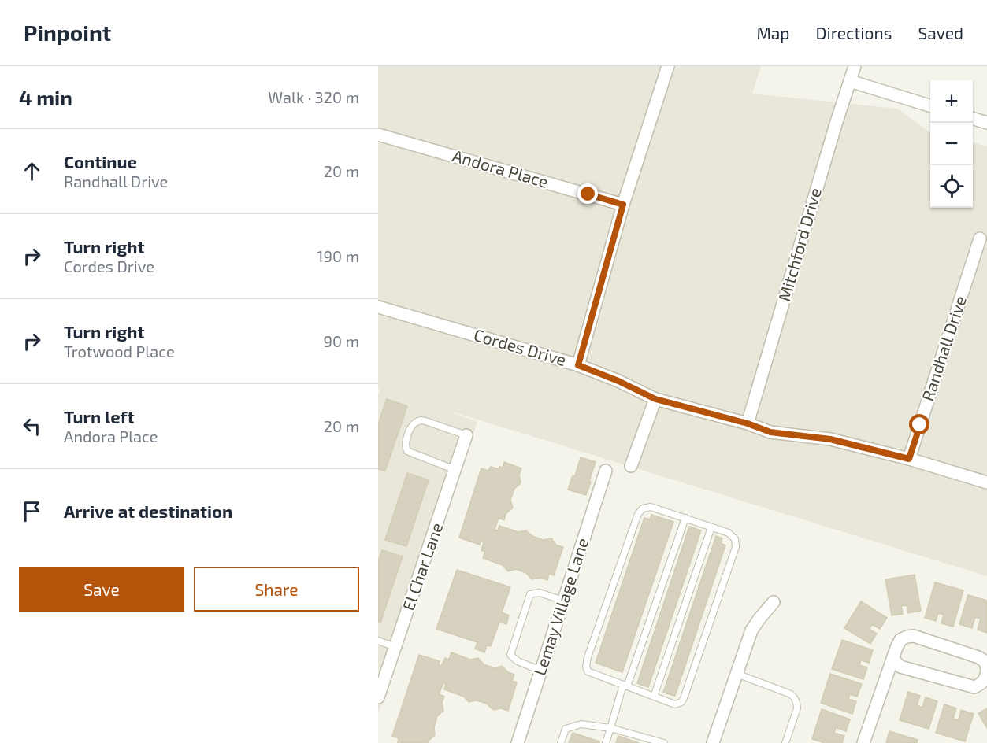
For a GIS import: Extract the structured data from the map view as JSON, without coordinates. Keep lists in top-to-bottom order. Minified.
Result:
{"streets":{"street":["Andora Place","Mitchford Drive","Cordes Drive","Randhall Drive","El Char Lane","Lemay Village Lane"]},"crossings":[["Mitchford Drive","Cordes Drive"],["Cordes Drive","Randhall Drive"]],"page":{"header":"Pinpoint","nav":["Map","Directions","Saved"],"heading":["4 min","Walk · 320 m"],"map_buttons":["+","−"],"list":[["Continue","Randhall Drive","20 m"],["Turn right","Cordes Drive","190 m"],["Turn right","Trotwood Place","90 m"],["Turn left","Andora Place","20 m"],"Arrive at destination"],"buttons":["Save","Share"]}}
